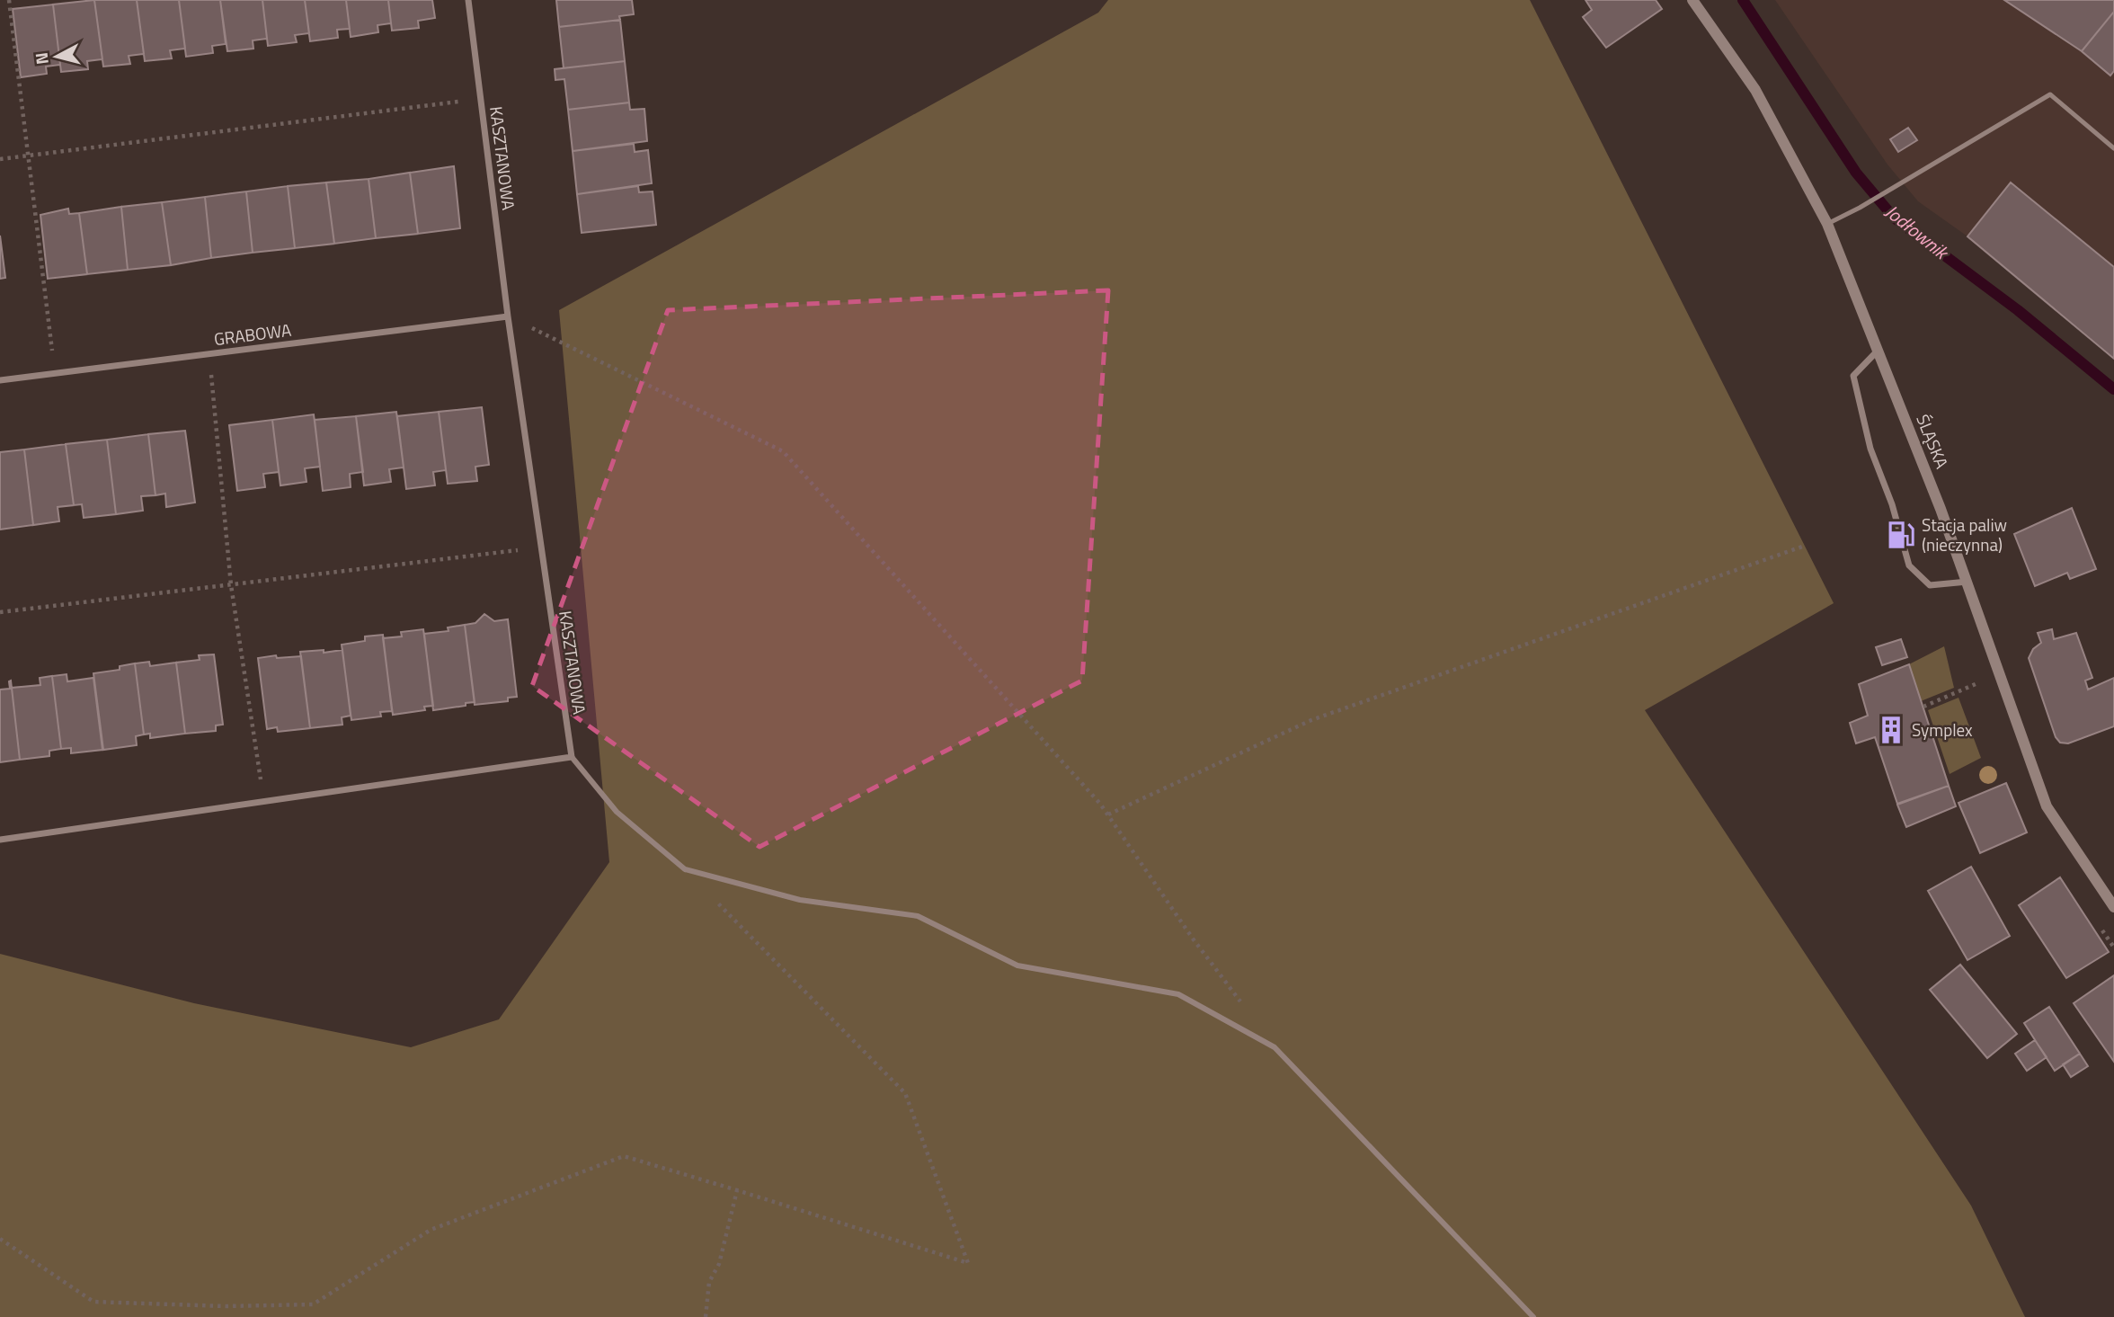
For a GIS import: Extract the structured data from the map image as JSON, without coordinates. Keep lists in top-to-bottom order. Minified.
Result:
{"streets":{"street":["KASZTANOWA","GRABOWA","ŚLĄSKA"]},"crossings":[["KASZTANOWA","GRABOWA"]],"water":["Jodłownik"],"places":{"fuel station":["Stacja paliw (nieczynna)"],"building":["Symplex"]},"north":"left"}
